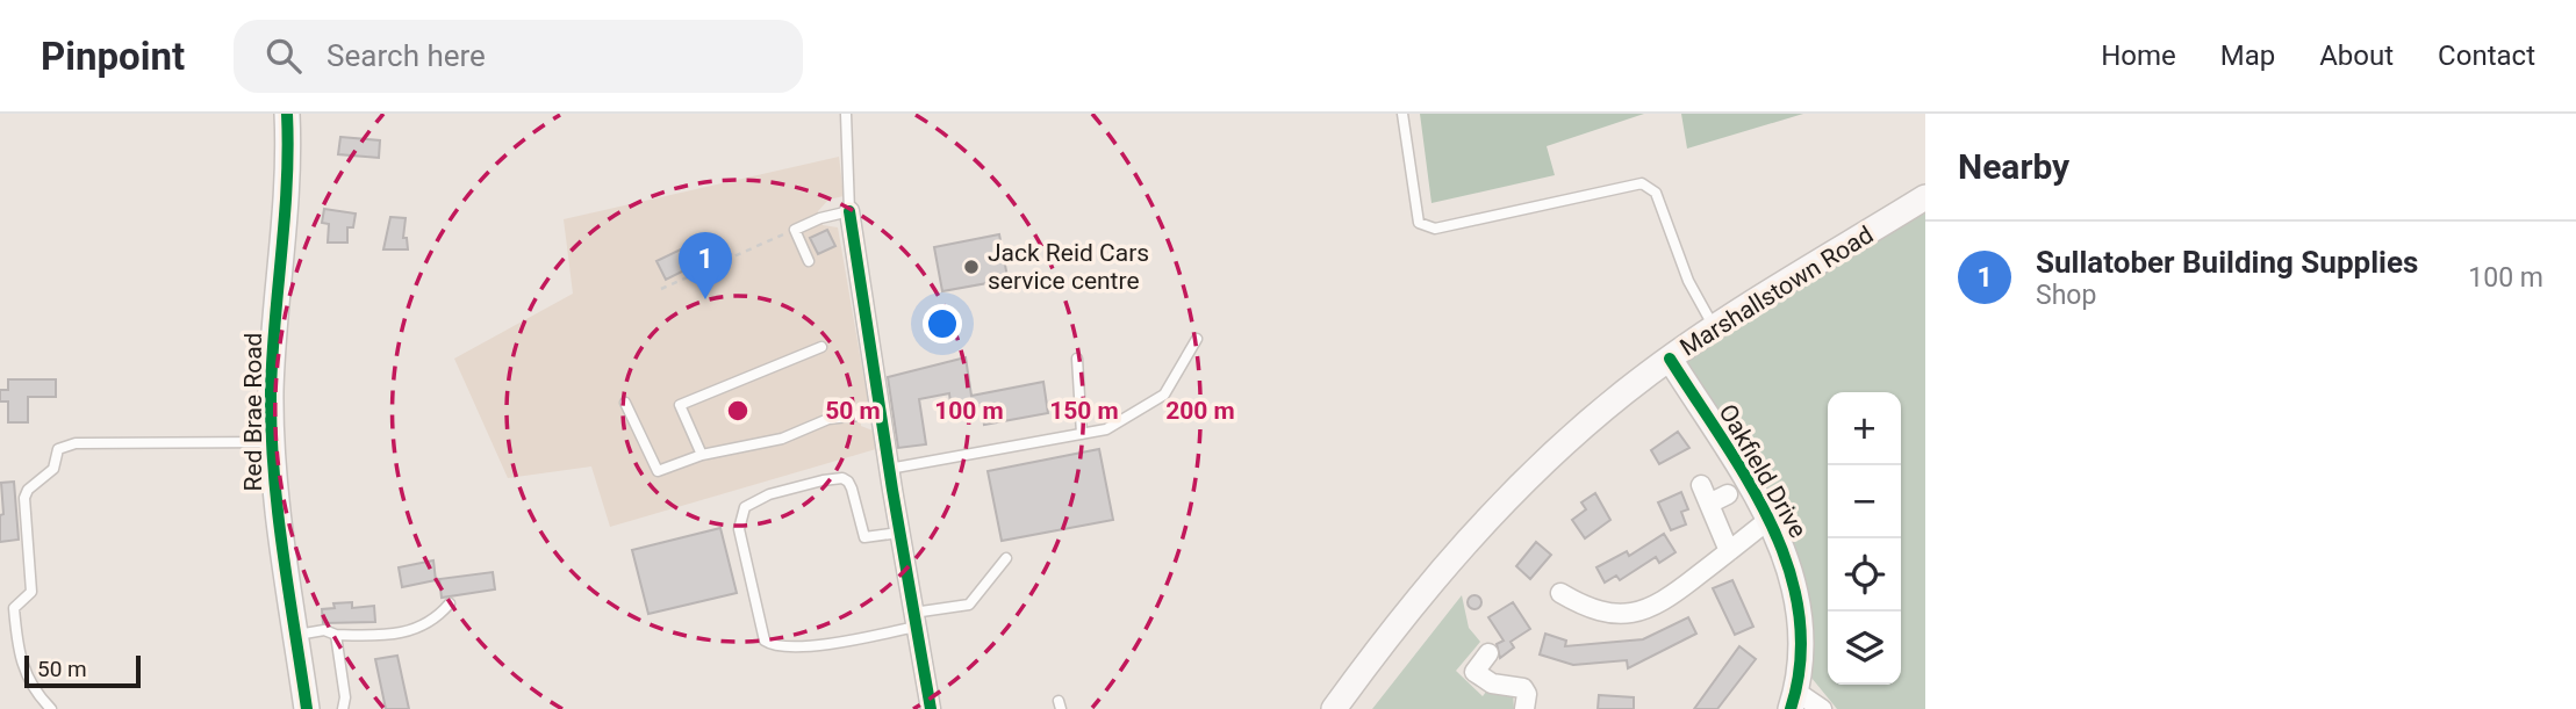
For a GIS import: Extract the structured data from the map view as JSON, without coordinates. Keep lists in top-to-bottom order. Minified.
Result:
{"streets":{"street":["Marshallstown Road","Red Brae Road","Oakfield Drive"]},"crossings":[["Marshallstown Road","Oakfield Drive"]],"places":["Jack Reid Cars service centre"],"scale_bar":"50 m","page":{"header":"Pinpoint","search":"Search here","nav":["Home","Map","About","Contact"],"heading":"Nearby","list":[{"mark":"1","name":"Sullatober Building Supplies","note":"Shop","value":"100 m"}],"pins":"1","map_buttons":["+","−"],"scale":"50 m"},"rings":["50 m","100 m","150 m","200 m"]}
